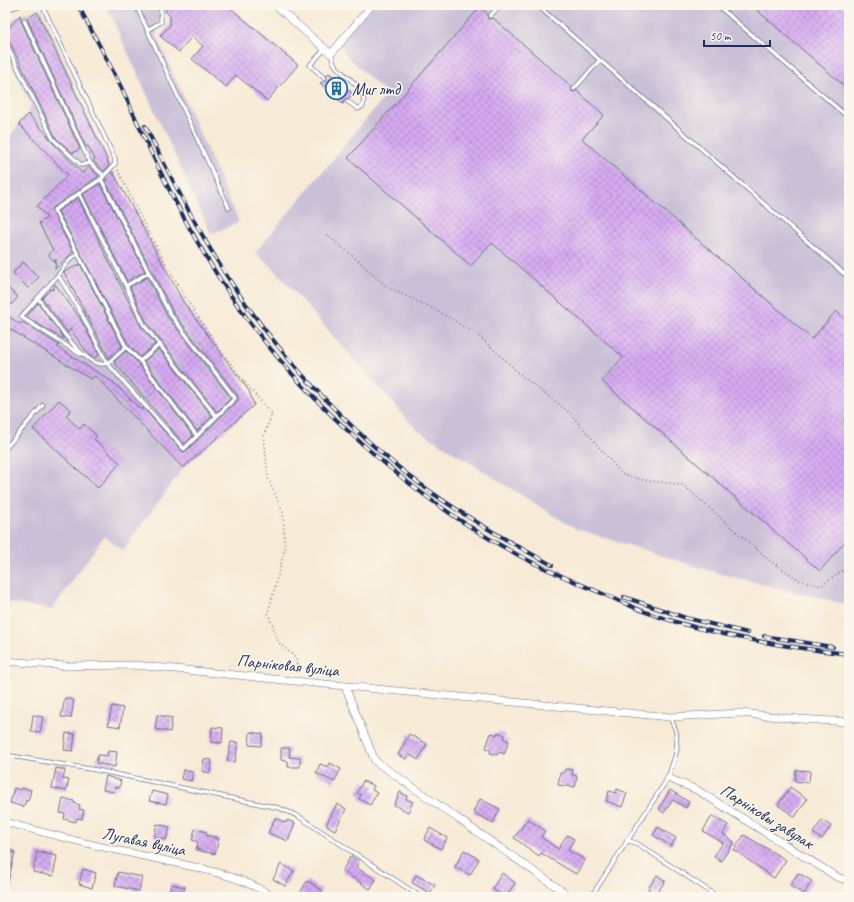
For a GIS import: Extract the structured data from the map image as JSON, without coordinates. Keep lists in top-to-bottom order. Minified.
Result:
{"streets":{"street":["Парніковая вуліца","Парніковы завулак","Лугавая вуліца"]},"places":{"building":["Миг лтд"]},"scale_bar":"50 m"}
